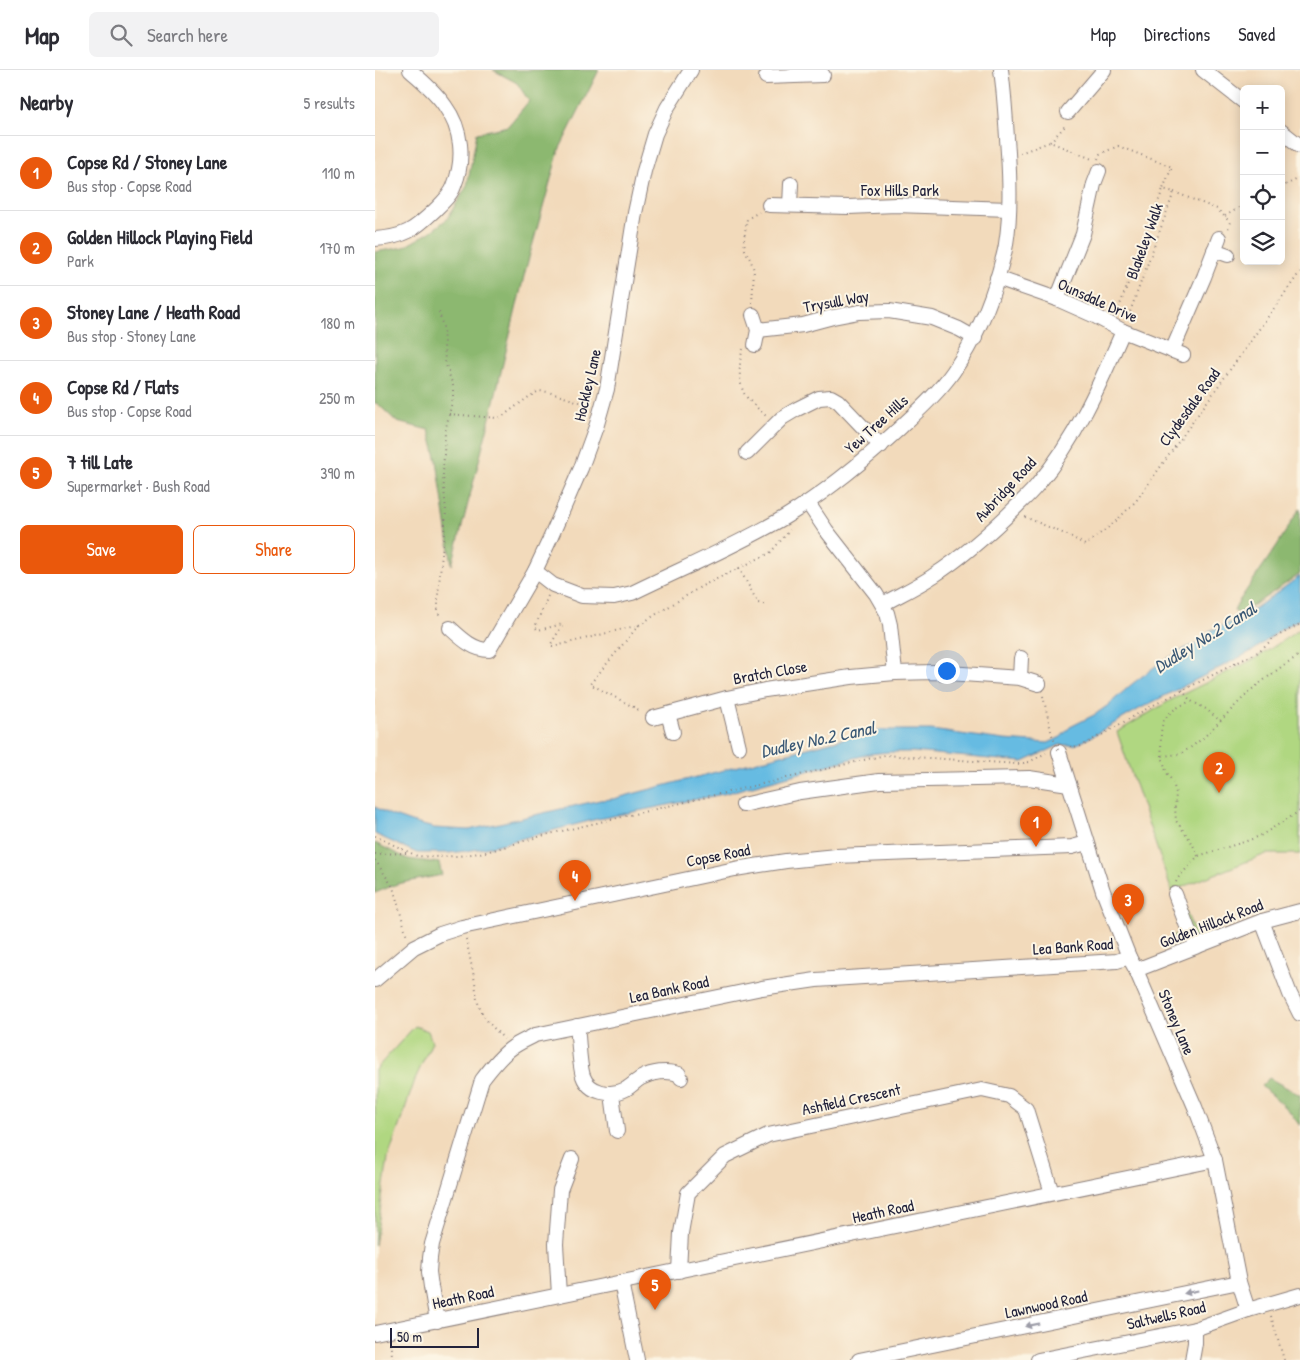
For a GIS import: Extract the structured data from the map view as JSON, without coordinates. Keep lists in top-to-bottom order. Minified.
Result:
{"streets":{"street":["Fox Hills Park","Ounsdale Drive","Trysull Way","Hockley Lane","Yew Tree Hills","Awbridge Road","Bratch Close","Copse Road","Golden Hillock Road","Lea Bank Road","Stoney Lane","Ashfield Crescent","Heath Road","Lawnwood Road","Saltwells Road"],"path":["Blakeley Walk","Clydesdale Road"]},"crossings":[["Fox Hills Park","Yew Tree Hills"],["Blakeley Walk","Ounsdale Drive"],["Blakeley Walk","Awbridge Road"],["Ounsdale Drive","Yew Tree Hills"],["Ounsdale Drive","Awbridge Road"],["Trysull Way","Yew Tree Hills"],["Hockley Lane","Yew Tree Hills"],["Clydesdale Road","Awbridge Road"],["Copse Road","Stoney Lane"],["Golden Hillock Road","Stoney Lane"],["Lea Bank Road","Stoney Lane"],["Lea Bank Road","Heath Road"],["Stoney Lane","Heath Road"],["Stoney Lane","Lawnwood Road"],["Stoney Lane","Saltwells Road"],["Ashfield Crescent","Heath Road"]],"one_way":["Lawnwood Road"],"water":["Dudley No.2 Canal"],"scale_bar":"50 m","page":{"header":"Map","search":"Search here","nav":["Map","Directions","Saved"],"heading":["Nearby","5 results"],"map_buttons":["+","−"],"list":[{"mark":"1","name":"Copse Rd / Stoney Lane","note":"Bus stop · Copse Road","value":"110 m"},{"mark":"2","name":"Golden Hillock Playing Field","note":"Park","value":"170 m"},{"mark":"3","name":"Stoney Lane / Heath Road","note":"Bus stop · Stoney Lane","value":"180 m"},{"mark":"4","name":"Copse Rd / Flats","note":"Bus stop · Copse Road","value":"250 m"},{"mark":"5","name":"7 till Late","note":"Supermarket · Bush Road","value":"390 m"}],"buttons":["Save","Share"],"pins":["2","1","4","3","5"],"scale":"50 m"}}
